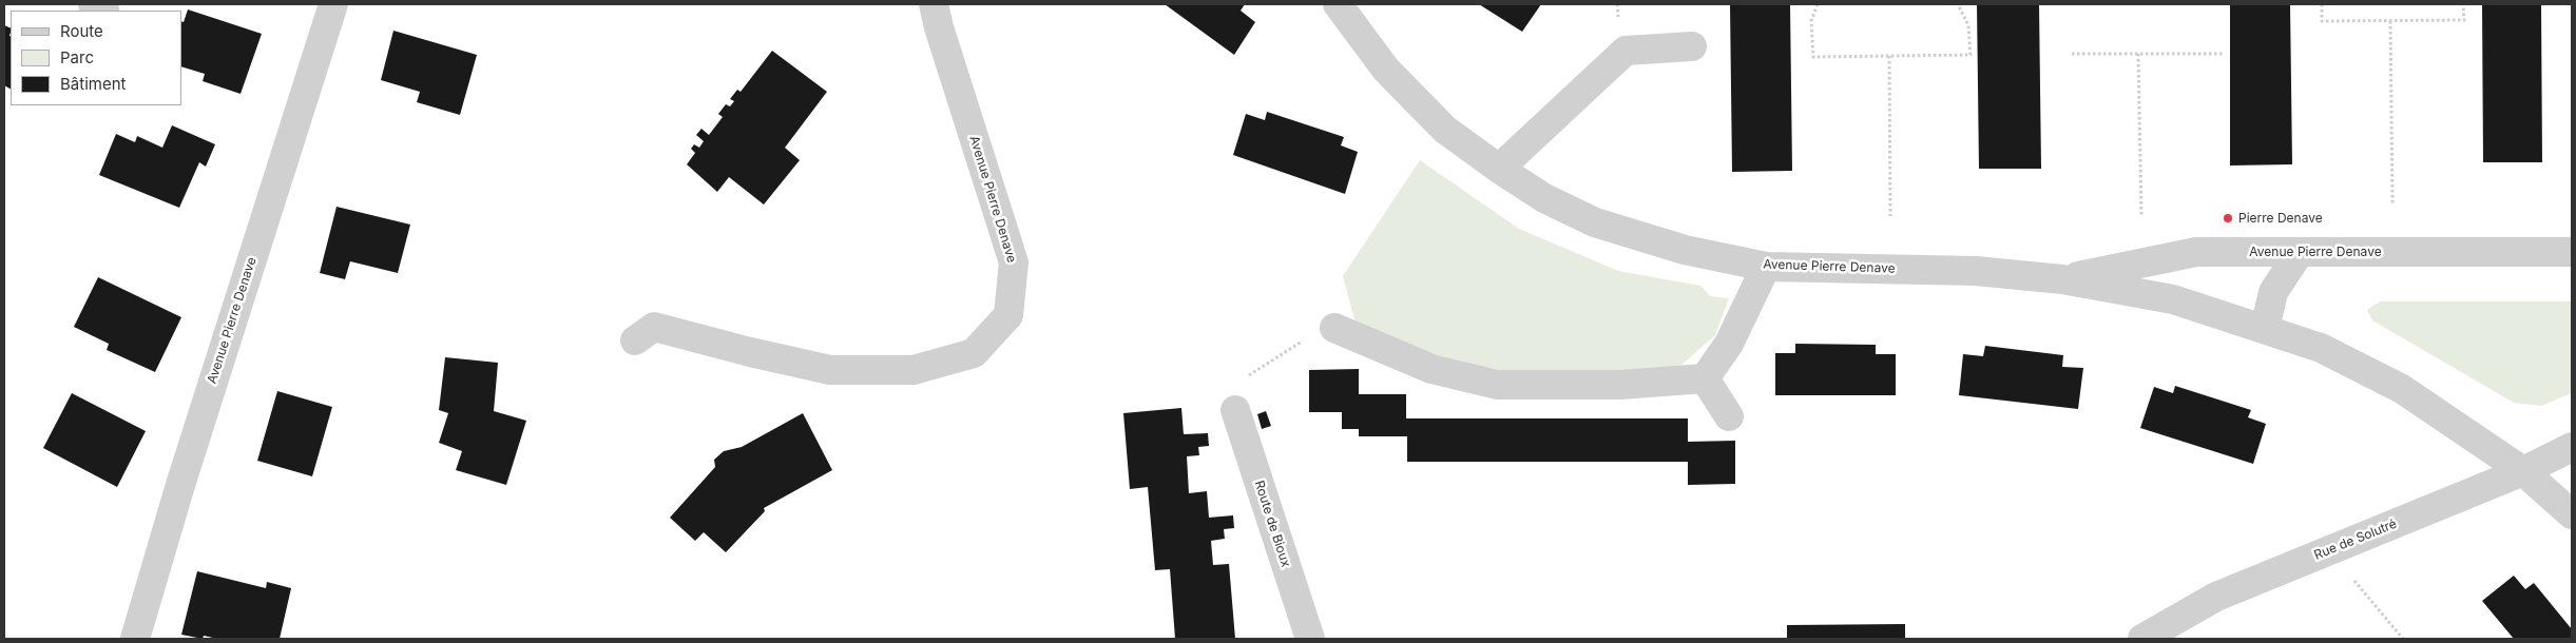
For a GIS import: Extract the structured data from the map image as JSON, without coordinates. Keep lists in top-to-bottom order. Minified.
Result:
{"streets":{"street":["Avenue Pierre Denave","Route de Bioux","Rue de Solutré"]},"crossings":[["Avenue Pierre Denave","Rue de Solutré"]],"places":["Pierre Denave"],"legend":["Route","Parc","Bâtiment"]}
